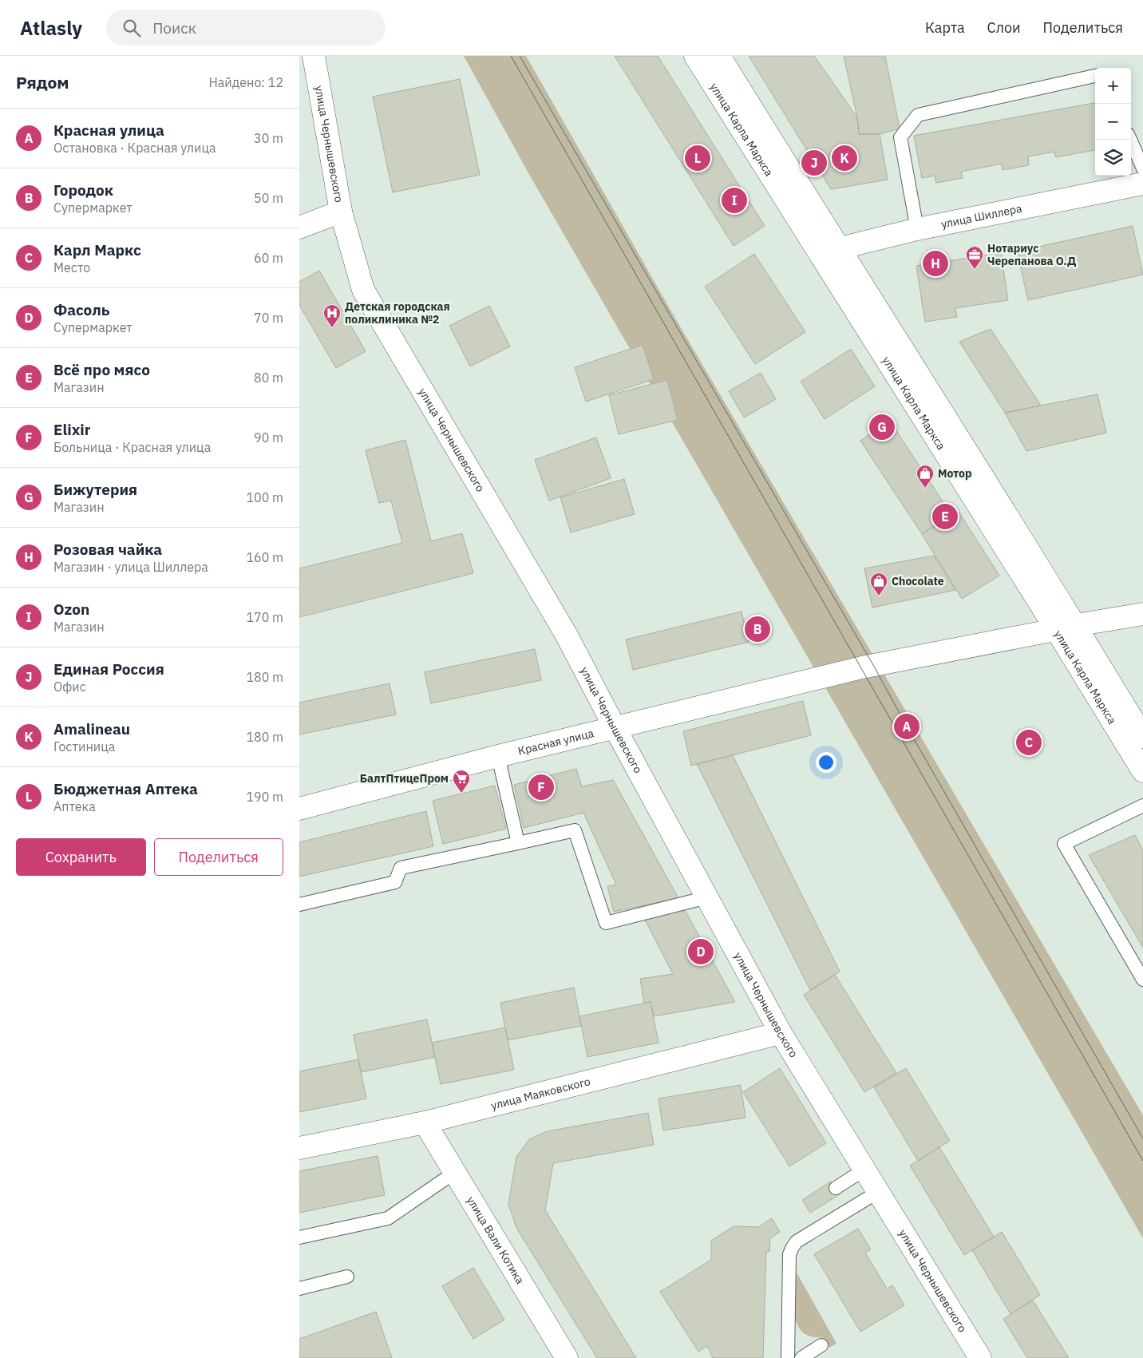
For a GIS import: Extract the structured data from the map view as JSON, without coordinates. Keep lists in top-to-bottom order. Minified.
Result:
{"streets":{"street":["улица Карла Маркса","улица Чернышевского","улица Шиллера","Красная улица","улица Маяковского","улица Вали Котика"]},"crossings":[["улица Карла Маркса","улица Шиллера"],["улица Карла Маркса","Красная улица"],["улица Чернышевского","Красная улица"],["улица Чернышевского","улица Маяковского"],["улица Маяковского","улица Вали Котика"]],"places":{"office":["Нотариус Черепанова О.Д"],"hospital":["Детская городская поликлиника №2"],"shop":["Мотор","Chocolate"],"supermarket":["БалтПтицеПром"]},"page":{"header":"Atlasly","search":"Поиск","nav":["Карта","Слои","Поделиться"],"heading":["Рядом","Найдено: 12"],"map_buttons":["+","−"],"list":[{"mark":"A","name":"Красная улица","note":"Остановка · Красная улица","value":"30 m"},{"mark":"B","name":"Городок","note":"Супермаркет","value":"50 m"},{"mark":"C","name":"Карл Маркс","note":"Место","value":"60 m"},{"mark":"D","name":"Фасоль","note":"Супермаркет","value":"70 m"},{"mark":"E","name":"Всё про мясо","note":"Магазин","value":"80 m"},{"mark":"F","name":"Elixir","note":"Больница · Красная улица","value":"90 m"},{"mark":"G","name":"Бижутерия","note":"Магазин","value":"100 m"},{"mark":"H","name":"Розовая чайка","note":"Магазин · улица Шиллера","value":"160 m"},{"mark":"I","name":"Ozon","note":"Магазин","value":"170 m"},{"mark":"J","name":"Единая Россия","note":"Офис","value":"180 m"},{"mark":"K","name":"Amalineau","note":"Гостиница","value":"180 m"},{"mark":"L","name":"Бюджетная Аптека","note":"Аптека","value":"190 m"}],"pins":["K","L","J","I","H","G","E","B","A","C","F","D"],"buttons":["Сохранить","Поделиться"]}}
